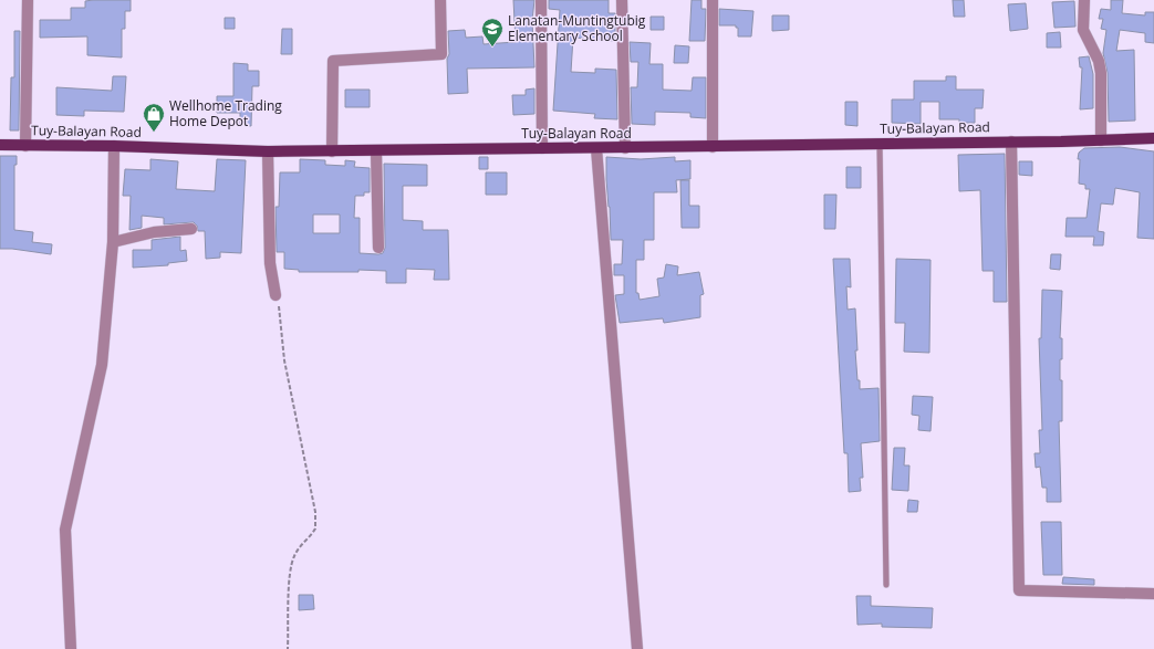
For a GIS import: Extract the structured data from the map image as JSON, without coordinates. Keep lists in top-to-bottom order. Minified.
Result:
{"streets":{"main road":["Tuy-Balayan Road"]},"places":{"school or university":["Lanatan-Muntingtubig Elementary School"],"shop":["Wellhome Trading Home Depot"]}}
